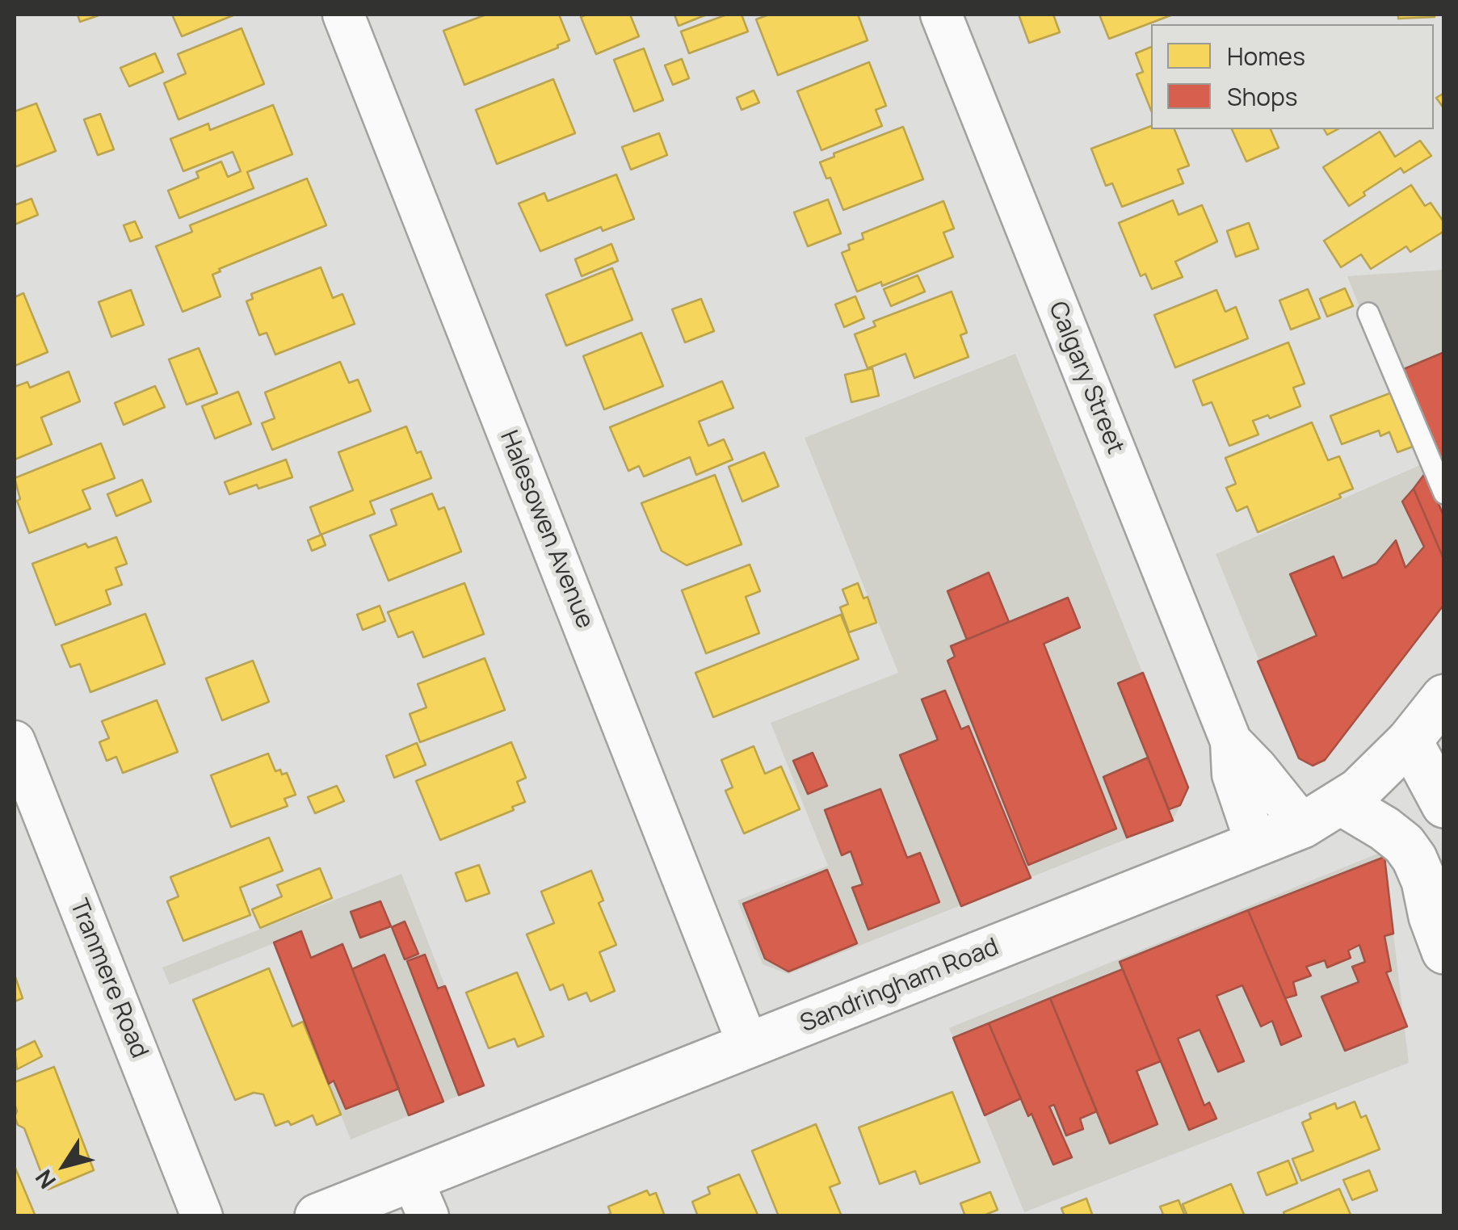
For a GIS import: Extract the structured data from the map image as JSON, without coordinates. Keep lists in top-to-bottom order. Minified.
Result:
{"streets":{"main road":["Sandringham Road"],"street":["Calgary Street","Halesowen Avenue","Tranmere Road"]},"crossings":[["Calgary Street","Sandringham Road"],["Halesowen Avenue","Sandringham Road"]],"legend":["Homes","Shops"],"north":"bottom left"}
